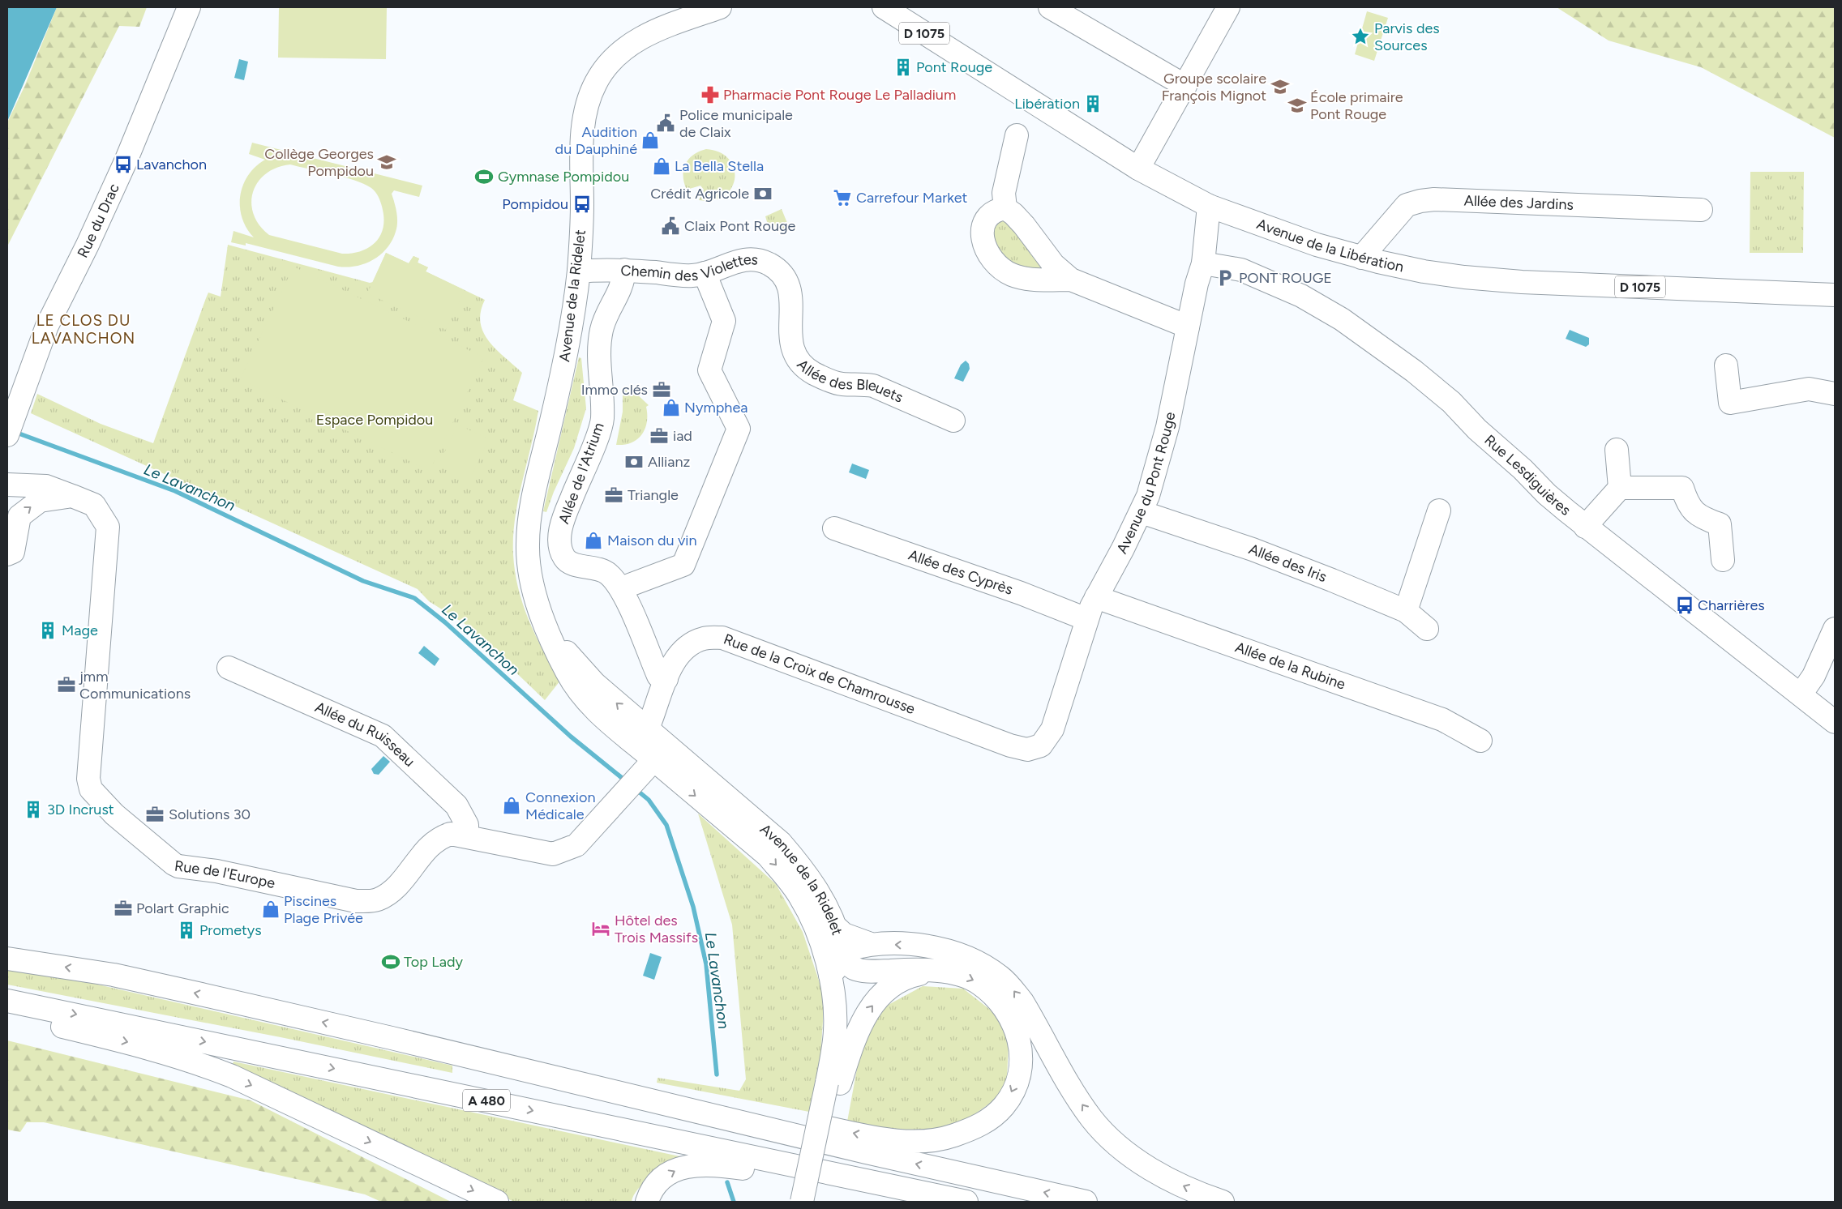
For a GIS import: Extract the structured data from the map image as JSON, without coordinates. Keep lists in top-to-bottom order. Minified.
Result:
{"streets":{"main road":["D 1075","Allée des Jardins","Rue du Drac","Avenue de la Libération","Chemin des Violettes","Avenue de la Ridelet","Allée des Bleuets","Allée de l'Atrium","Rue Lesdiguières","Avenue du Pont Rouge","Allée des Iris","Allée des Cyprès","Allée de la Rubine","Rue de la Croix de Chamrousse","Allée du Ruisseau","Rue de l'Europe","A 480"]},"crossings":[["Allée des Jardins","Avenue de la Libération"],["Avenue de la Libération","Avenue du Pont Rouge"],["Chemin des Violettes","Avenue de la Ridelet"],["Chemin des Violettes","Allée des Bleuets"],["Chemin des Violettes","Allée de l'Atrium"],["Avenue de la Ridelet","Rue de la Croix de Chamrousse"],["Avenue de la Ridelet","Rue de l'Europe"],["Allée de l'Atrium","Rue de la Croix de Chamrousse"],["Rue Lesdiguières","Avenue du Pont Rouge"],["Avenue du Pont Rouge","Allée des Iris"],["Avenue du Pont Rouge","Allée des Cyprès"],["Avenue du Pont Rouge","Allée de la Rubine"],["Avenue du Pont Rouge","Rue de la Croix de Chamrousse"],["Allée du Ruisseau","Rue de l'Europe"]],"districts":["LE CLOS DU LAVANCHON"],"water":["Le Lavanchon"],"parks":["Espace Pompidou"],"places":{"place":["Parvis des Sources"],"building":["Pont Rouge","Libération","Mage","3D Incrust","Prometys"],"school or university":["Groupe scolaire François Mignot","École primaire Pont Rouge","Collège Georges Pompidou"],"pharmacy":["Pharmacie Pont Rouge Le Palladium"],"public building":["Police municipale de Claix","Claix Pont Rouge"],"shop":["Audition du Dauphiné","La Bella Stella","Nymphea","Maison du vin","Connexion Médicale","Piscines Plage Privée"],"bus stop":["Lavanchon","Pompidou","Charrières"],"sports":["Gymnase Pompidou","Top Lady"],"bank":["Crédit Agricole","Allianz"],"supermarket":["Carrefour Market"],"parking":["PONT ROUGE"],"office":["Immo clés","iad","Triangle","jmm Communications","Solutions 30","Polart Graphic"],"hotel":["Hôtel des Trois Massifs"]}}
